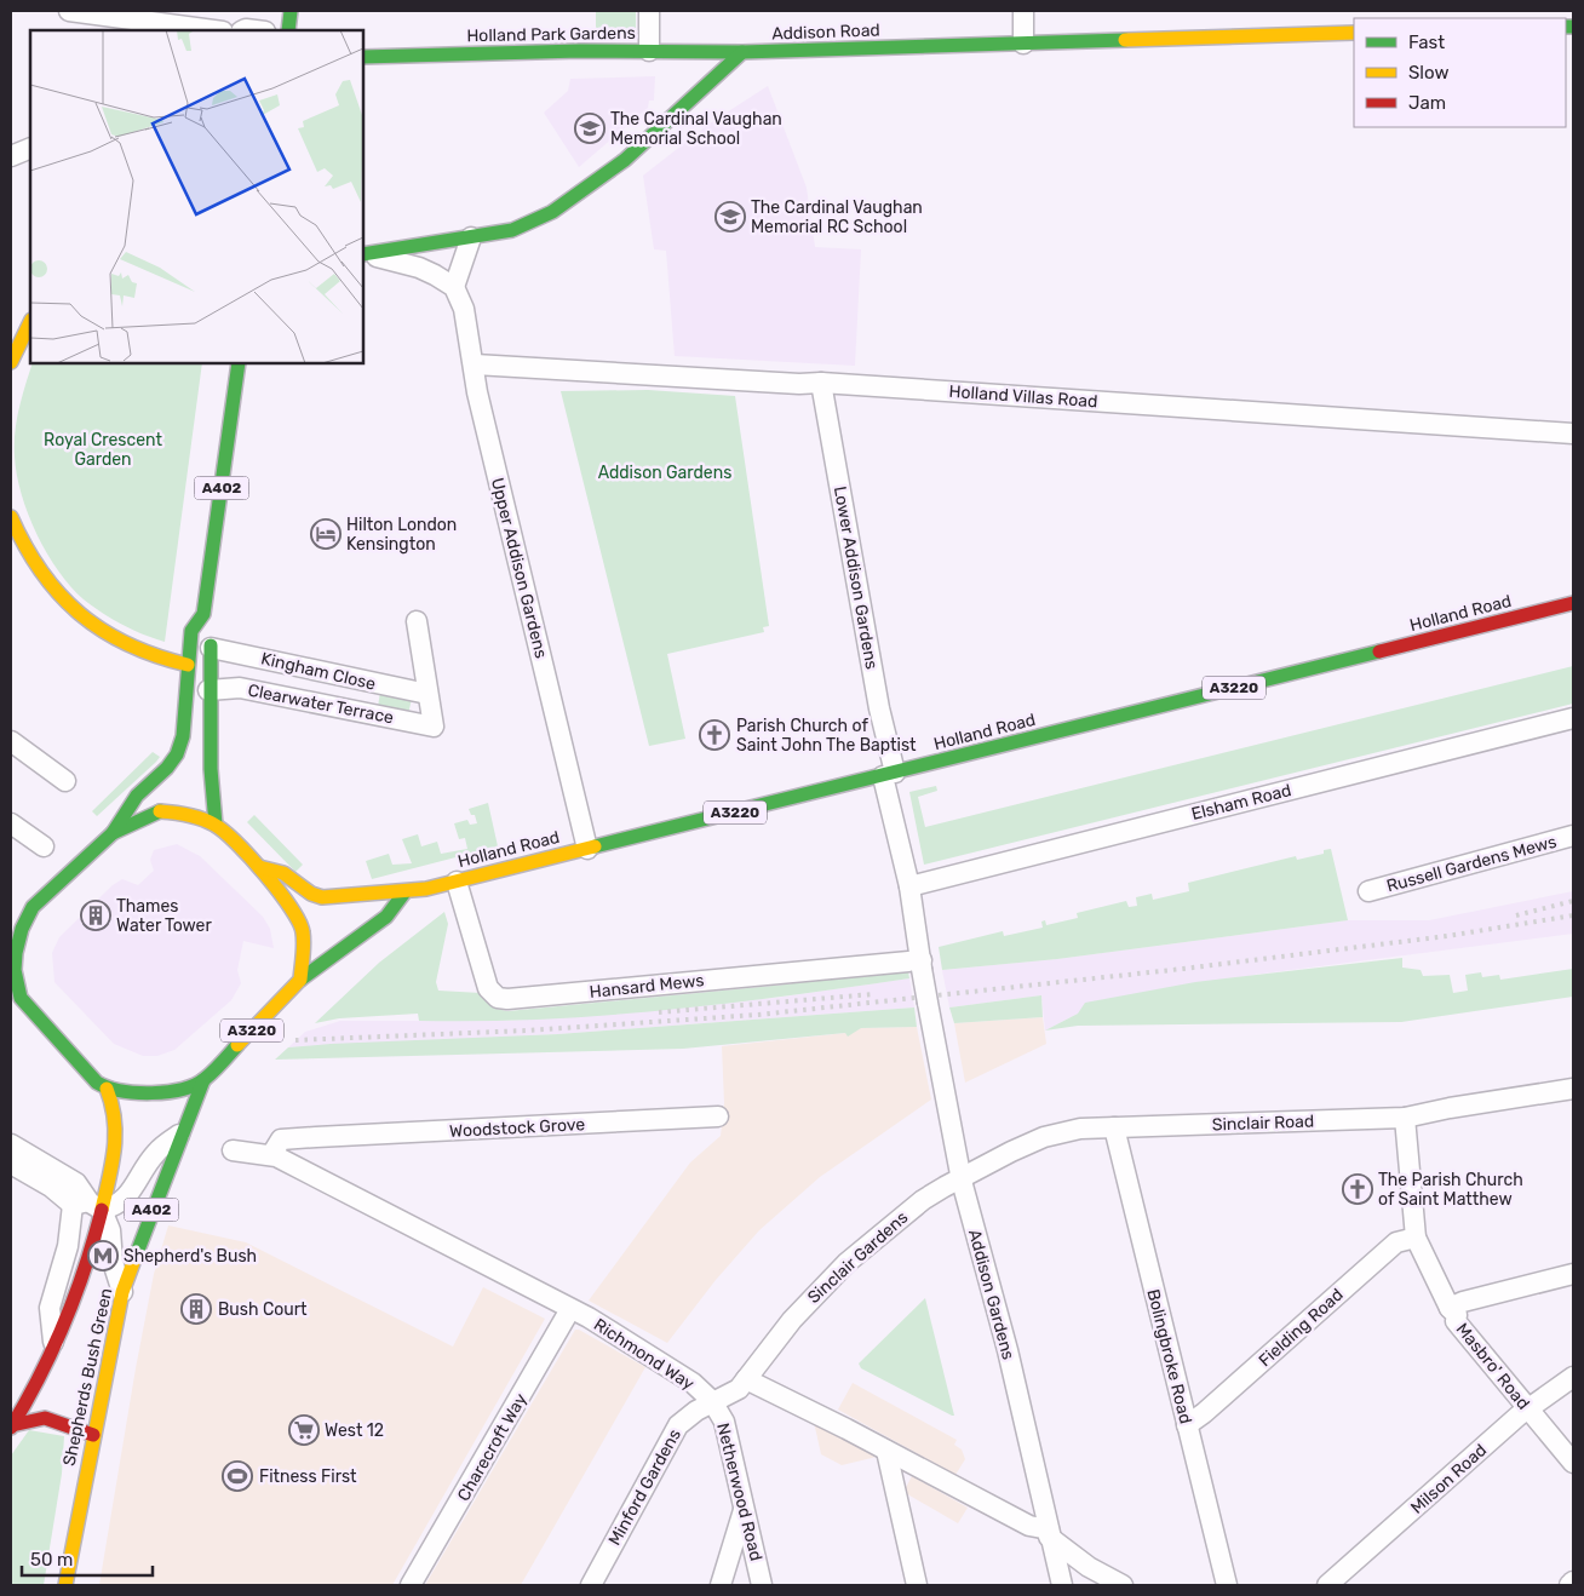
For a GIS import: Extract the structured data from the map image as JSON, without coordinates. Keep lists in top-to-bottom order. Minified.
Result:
{"streets":{"main road":["Addison Road","Holland Park Gardens","A402","Holland Road","A3220","Shepherds Bush Green"],"street":["Holland Villas Road","Upper Addison Gardens","Lower Addison Gardens","Kingham Close","Clearwater Terrace","Elsham Road","Russell Gardens Mews","Hansard Mews","Sinclair Road","Woodstock Grove","Sinclair Gardens","Addison Gardens","Fielding Road","Richmond Way","Bolingbroke Road","Masbro' Road","Charecroft Way","Milson Road","Minford Gardens","Netherwood Road"]},"crossings":[["Addison Road","Holland Park Gardens"],["Holland Villas Road","Upper Addison Gardens"],["Holland Villas Road","Lower Addison Gardens"],["A402","Kingham Close"],["A402","A3220"],["A402","Clearwater Terrace"],["Upper Addison Gardens","Holland Road"],["Lower Addison Gardens","Holland Road"],["Lower Addison Gardens","Elsham Road"],["Lower Addison Gardens","Hansard Mews"],["Lower Addison Gardens","Addison Gardens"],["Holland Road","A3220"],["Holland Road","Hansard Mews"],["Kingham Close","Clearwater Terrace"],["A3220","Shepherds Bush Green"],["Sinclair Road","Sinclair Gardens"],["Sinclair Road","Addison Gardens"],["Sinclair Road","Bolingbroke Road"],["Sinclair Road","Masbro' Road"],["Woodstock Grove","Richmond Way"],["Sinclair Gardens","Addison Gardens"],["Sinclair Gardens","Richmond Way"],["Fielding Road","Bolingbroke Road"],["Fielding Road","Masbro' Road"],["Richmond Way","Charecroft Way"],["Richmond Way","Minford Gardens"],["Richmond Way","Netherwood Road"],["Masbro' Road","Milson Road"],["Minford Gardens","Netherwood Road"]],"parks":["Royal Crescent Garden","Addison Gardens"],"places":{"school or university":["The Cardinal Vaughan Memorial School","The Cardinal Vaughan Memorial RC School"],"hotel":["Hilton London Kensington"],"church":["Parish Church of Saint John The Baptist","The Parish Church of Saint Matthew"],"building":["Thames Water Tower","Bush Court"],"metro station":["Shepherd's Bush"],"supermarket":["West 12"],"sports":["Fitness First"]},"legend":["Fast","Slow","Jam"],"scale_bar":"50 m"}
